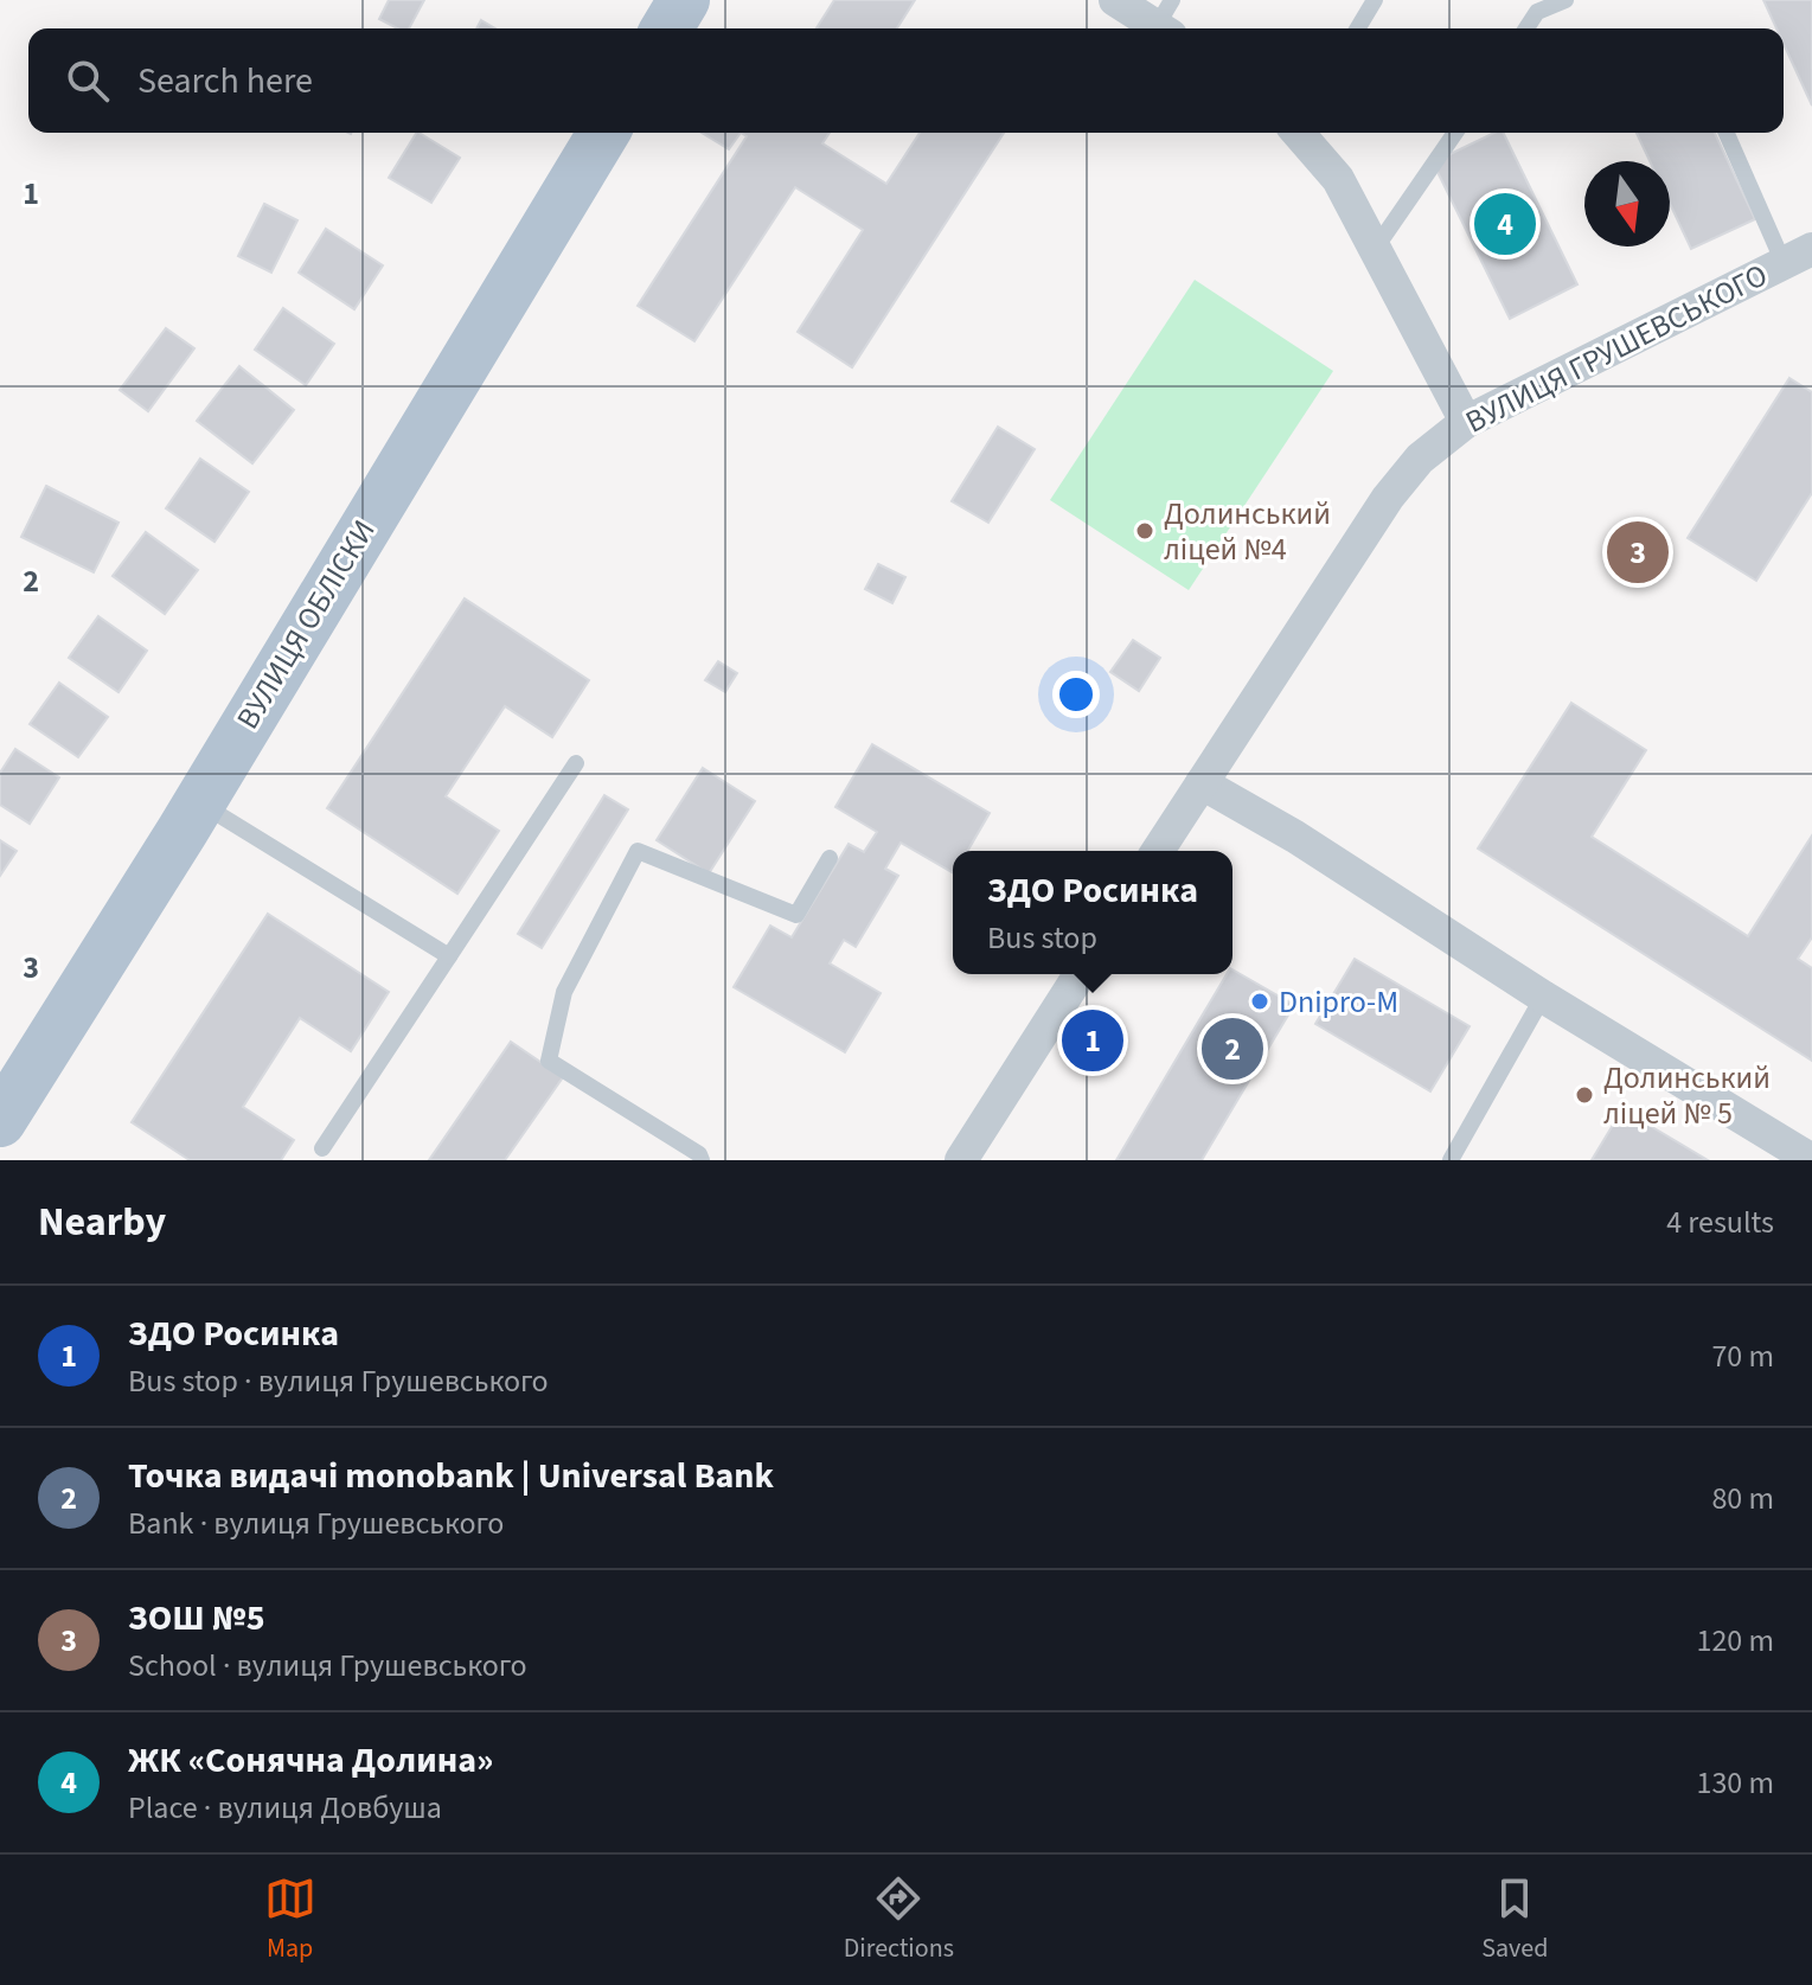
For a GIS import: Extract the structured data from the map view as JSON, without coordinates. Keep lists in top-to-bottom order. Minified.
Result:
{"streets":{"main road":["ВУЛИЦЯ ОБЛІСКИ"],"street":["ВУЛИЦЯ ГРУШЕВСЬКОГО"]},"places":["Долинський ліцей №4","Dnipro-M","Долинський ліцей № 5"],"north":"bottom","page":{"search":"Search here","pins":["4","3","1","2"],"popup":["ЗДО Росинка","Bus stop"],"heading":["Nearby","4 results"],"list":[{"mark":"1","name":"ЗДО Росинка","note":"Bus stop · вулиця Грушевського","value":"70 m"},{"mark":"2","name":"Точка видачі monobank | Universal Bank","note":"Bank · вулиця Грушевського","value":"80 m"},{"mark":"3","name":"ЗОШ №5","note":"School · вулиця Грушевського","value":"120 m"},{"mark":"4","name":"ЖК «Сонячна Долина»","note":"Place · вулиця Довбуша","value":"130 m"}],"nav":["Map","Directions","Saved"]},"grid":{"rows":["1","2","3"]}}
